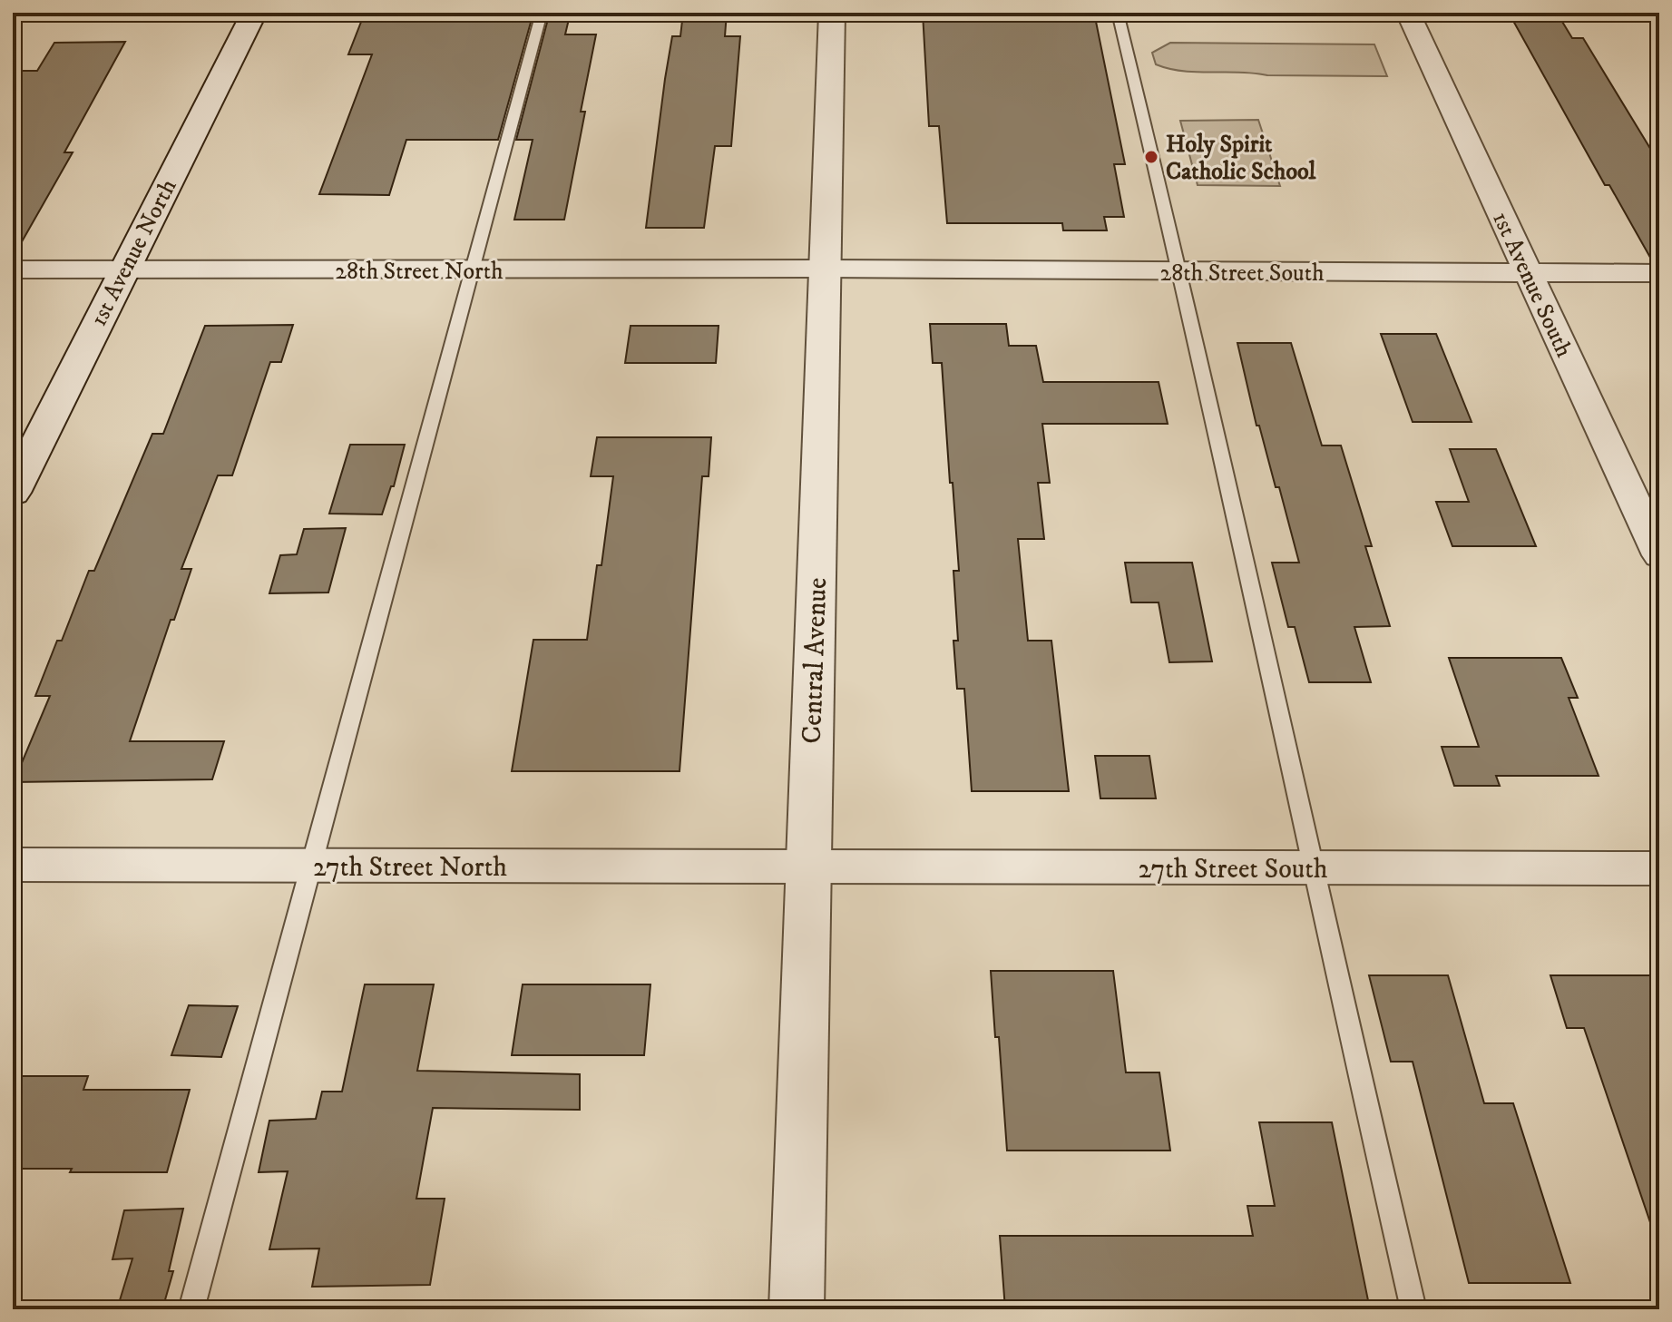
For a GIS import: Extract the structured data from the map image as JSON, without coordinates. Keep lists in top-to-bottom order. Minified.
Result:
{"streets":{"street":["1st Avenue North","28th Street North","28th Street South","1st Avenue South","Central Avenue","27th Street North","27th Street South"]},"crossings":[["1st Avenue North","28th Street North"],["28th Street North","28th Street South"],["28th Street North","Central Avenue"],["28th Street South","1st Avenue South"],["28th Street South","Central Avenue"],["Central Avenue","27th Street North"],["Central Avenue","27th Street South"],["27th Street North","27th Street South"]],"places":["Holy Spirit Catholic School"]}
